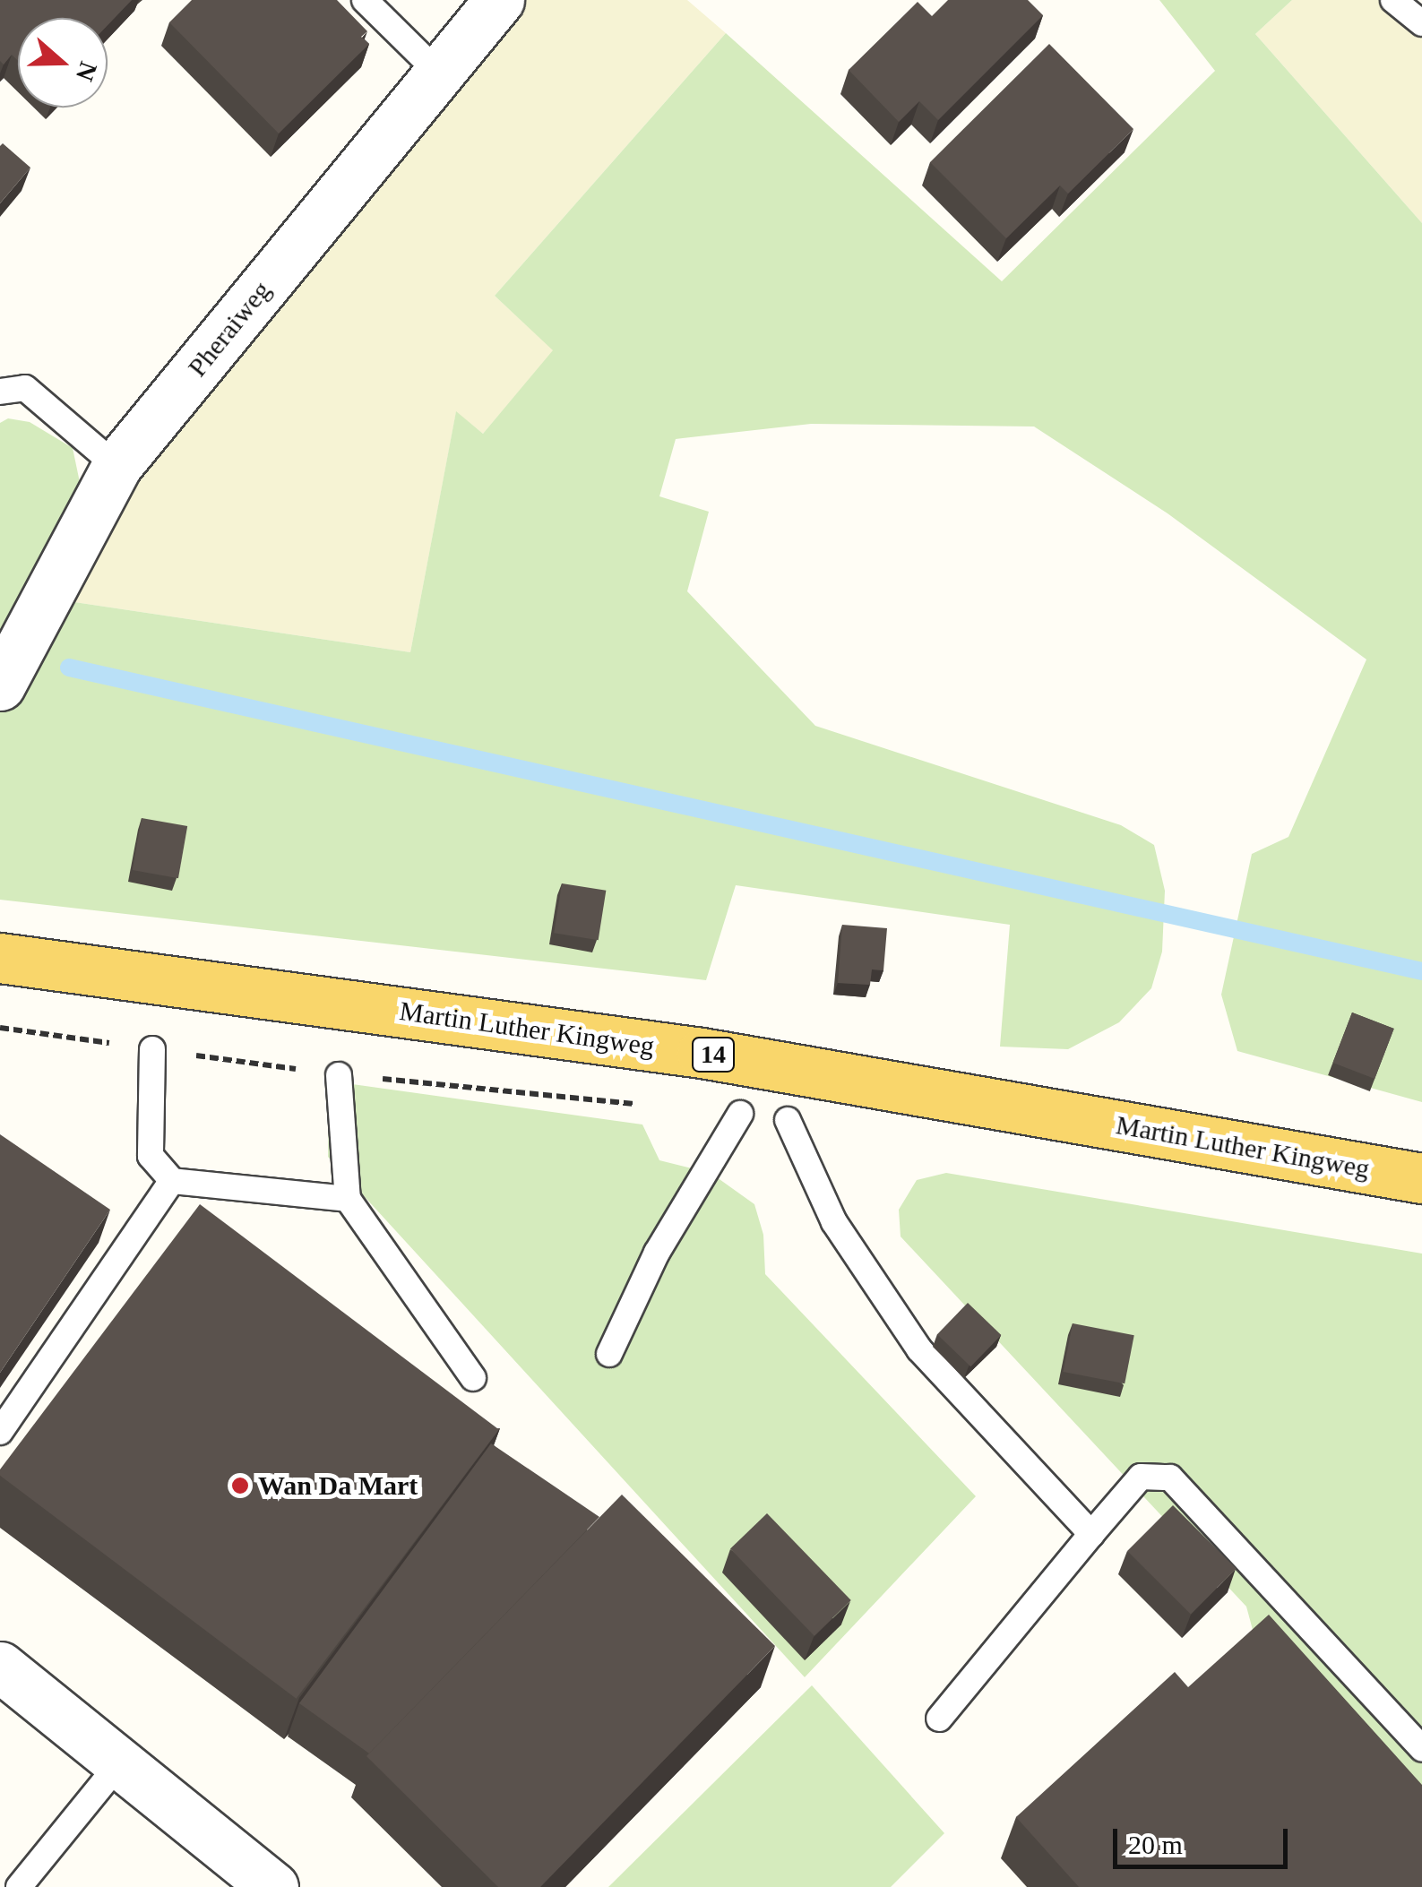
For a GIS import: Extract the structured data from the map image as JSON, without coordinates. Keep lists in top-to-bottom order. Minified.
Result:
{"streets":{"main road":["Martin Luther Kingweg","14"],"street":["Pheraiweg"]},"places":["Wan Da Mart"],"scale_bar":"20 m","north":"right"}
